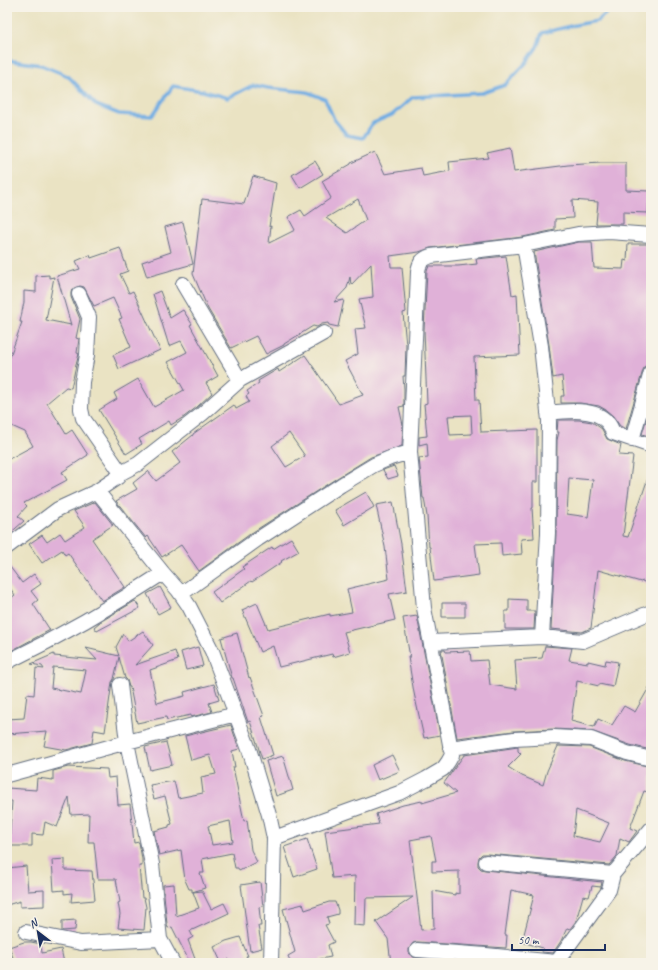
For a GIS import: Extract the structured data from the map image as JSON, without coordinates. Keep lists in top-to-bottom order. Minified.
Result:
{"scale_bar":"50 m","north":"top left"}
